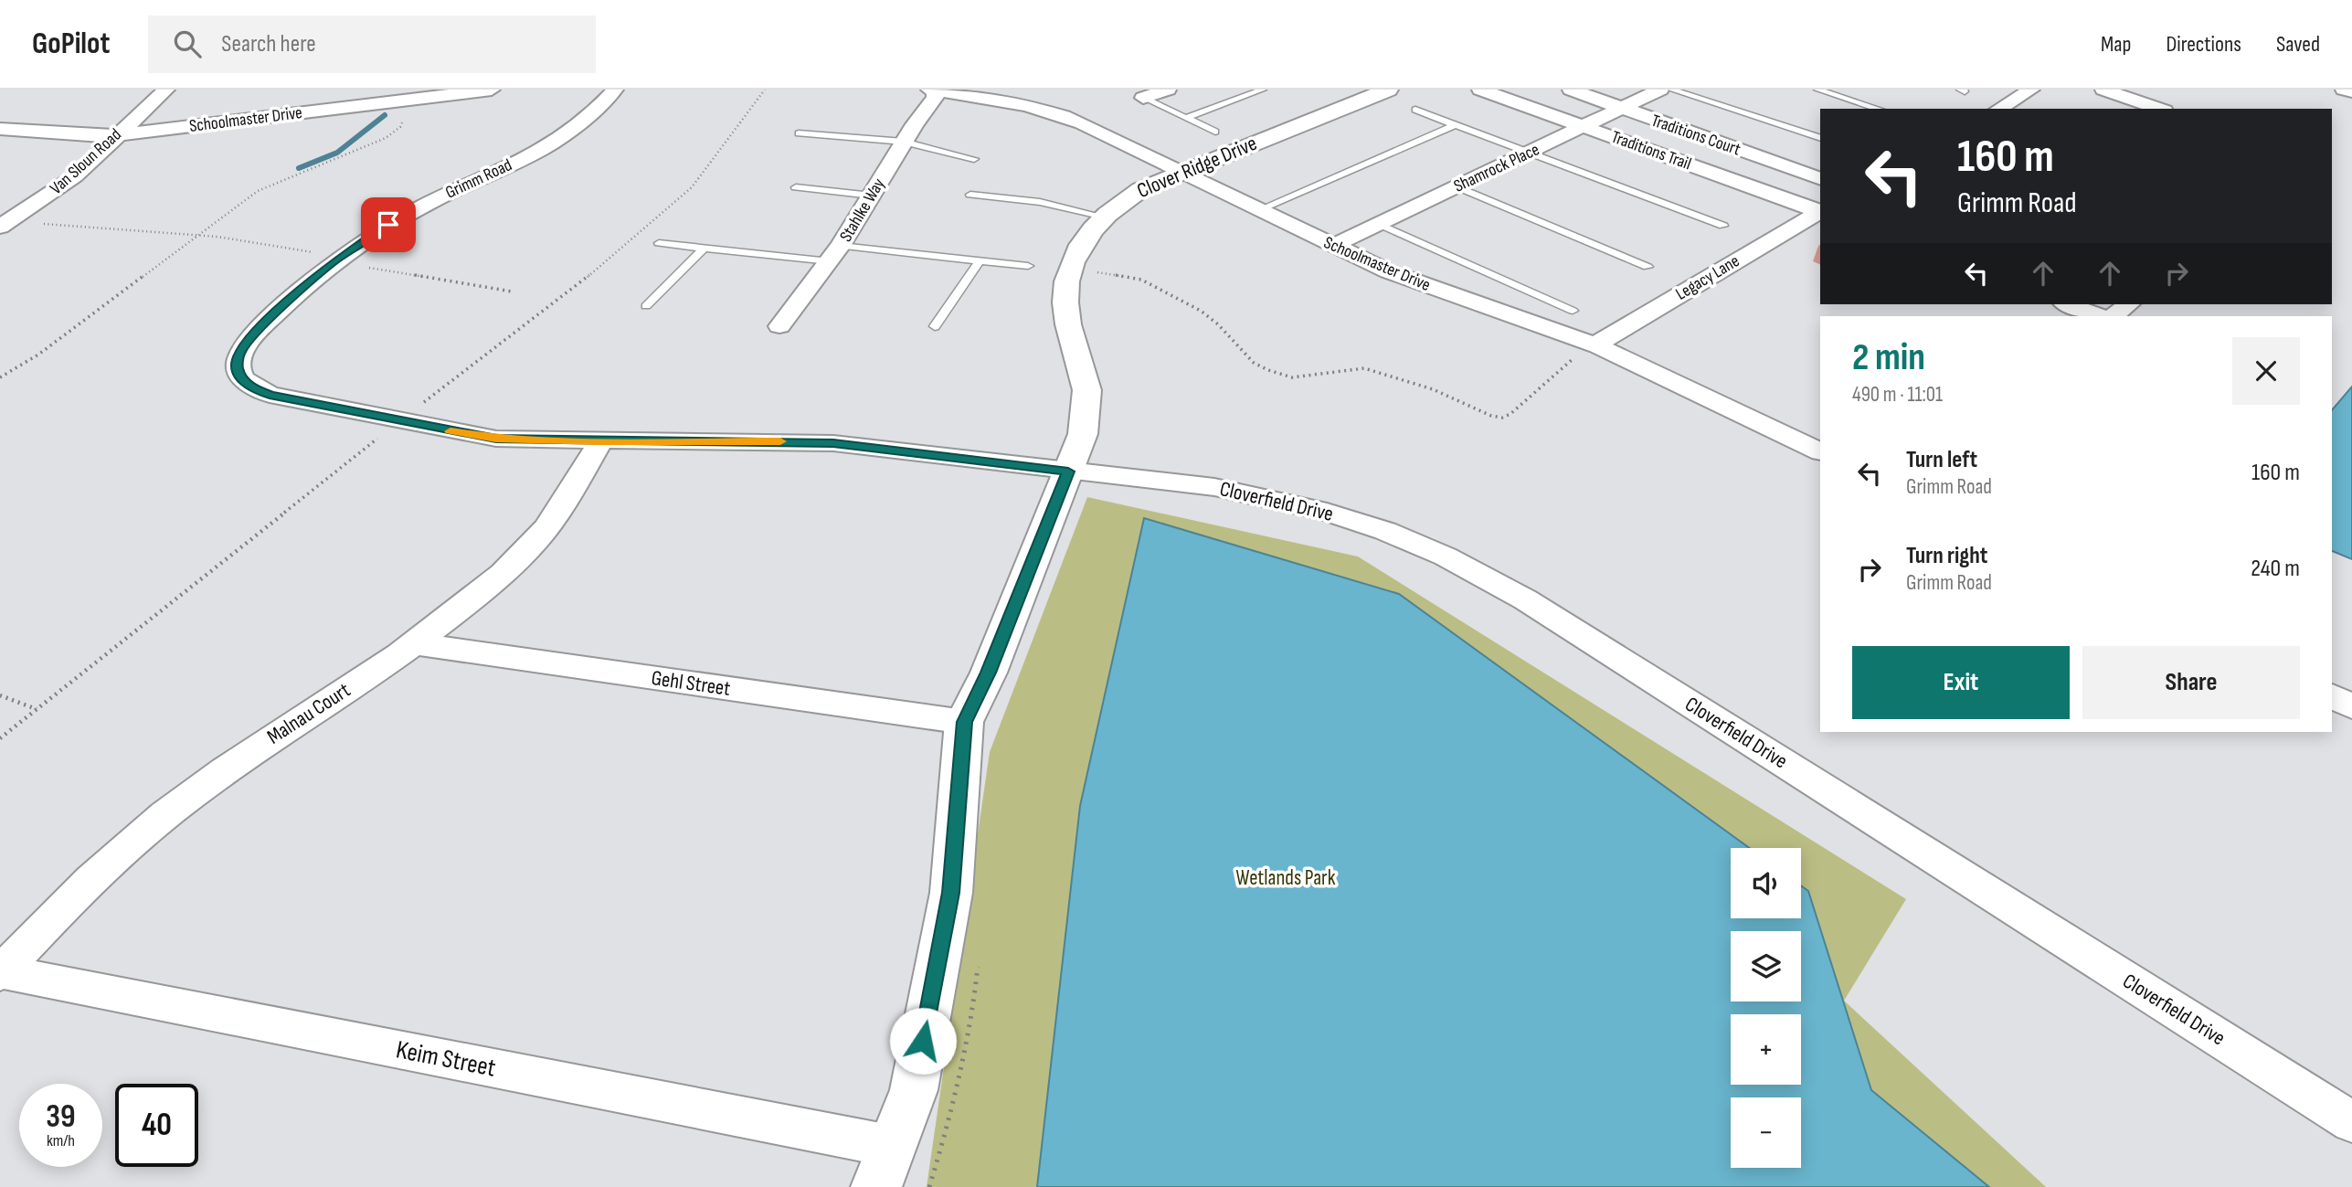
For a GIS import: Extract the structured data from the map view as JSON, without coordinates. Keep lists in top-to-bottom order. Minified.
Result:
{"streets":{"street":["Schoolmaster Drive","Traditions Court","Traditions Trail","Van Sloun Road","Clover Ridge Drive","Shamrock Place","Grimm Road","Stahlke Way","Legacy Lane","Cloverfield Drive","Gehl Street","Malnau Court","Keim Street"]},"crossings":[["Schoolmaster Drive","Van Sloun Road"],["Schoolmaster Drive","Clover Ridge Drive"],["Schoolmaster Drive","Shamrock Place"],["Schoolmaster Drive","Stahlke Way"],["Schoolmaster Drive","Legacy Lane"],["Traditions Court","Shamrock Place"],["Traditions Trail","Shamrock Place"],["Clover Ridge Drive","Grimm Road"],["Clover Ridge Drive","Cloverfield Drive"],["Clover Ridge Drive","Gehl Street"],["Clover Ridge Drive","Keim Street"],["Grimm Road","Cloverfield Drive"],["Grimm Road","Malnau Court"],["Gehl Street","Malnau Court"],["Malnau Court","Keim Street"]],"parks":["Wetlands Park"],"page":{"header":"GoPilot","search":"Search here","nav":["Map","Directions","Saved"],"turn":["160 m","Grimm Road"],"heading":["2 min","490 m · 11:01"],"list":[{"name":"Turn left","note":"Grimm Road","value":"160 m"},{"name":"Turn right","note":"Grimm Road","value":"240 m"}],"buttons":["Exit","Share"],"map_buttons":["+","−"],"speed":"39 km/h","limit":"40"}}
